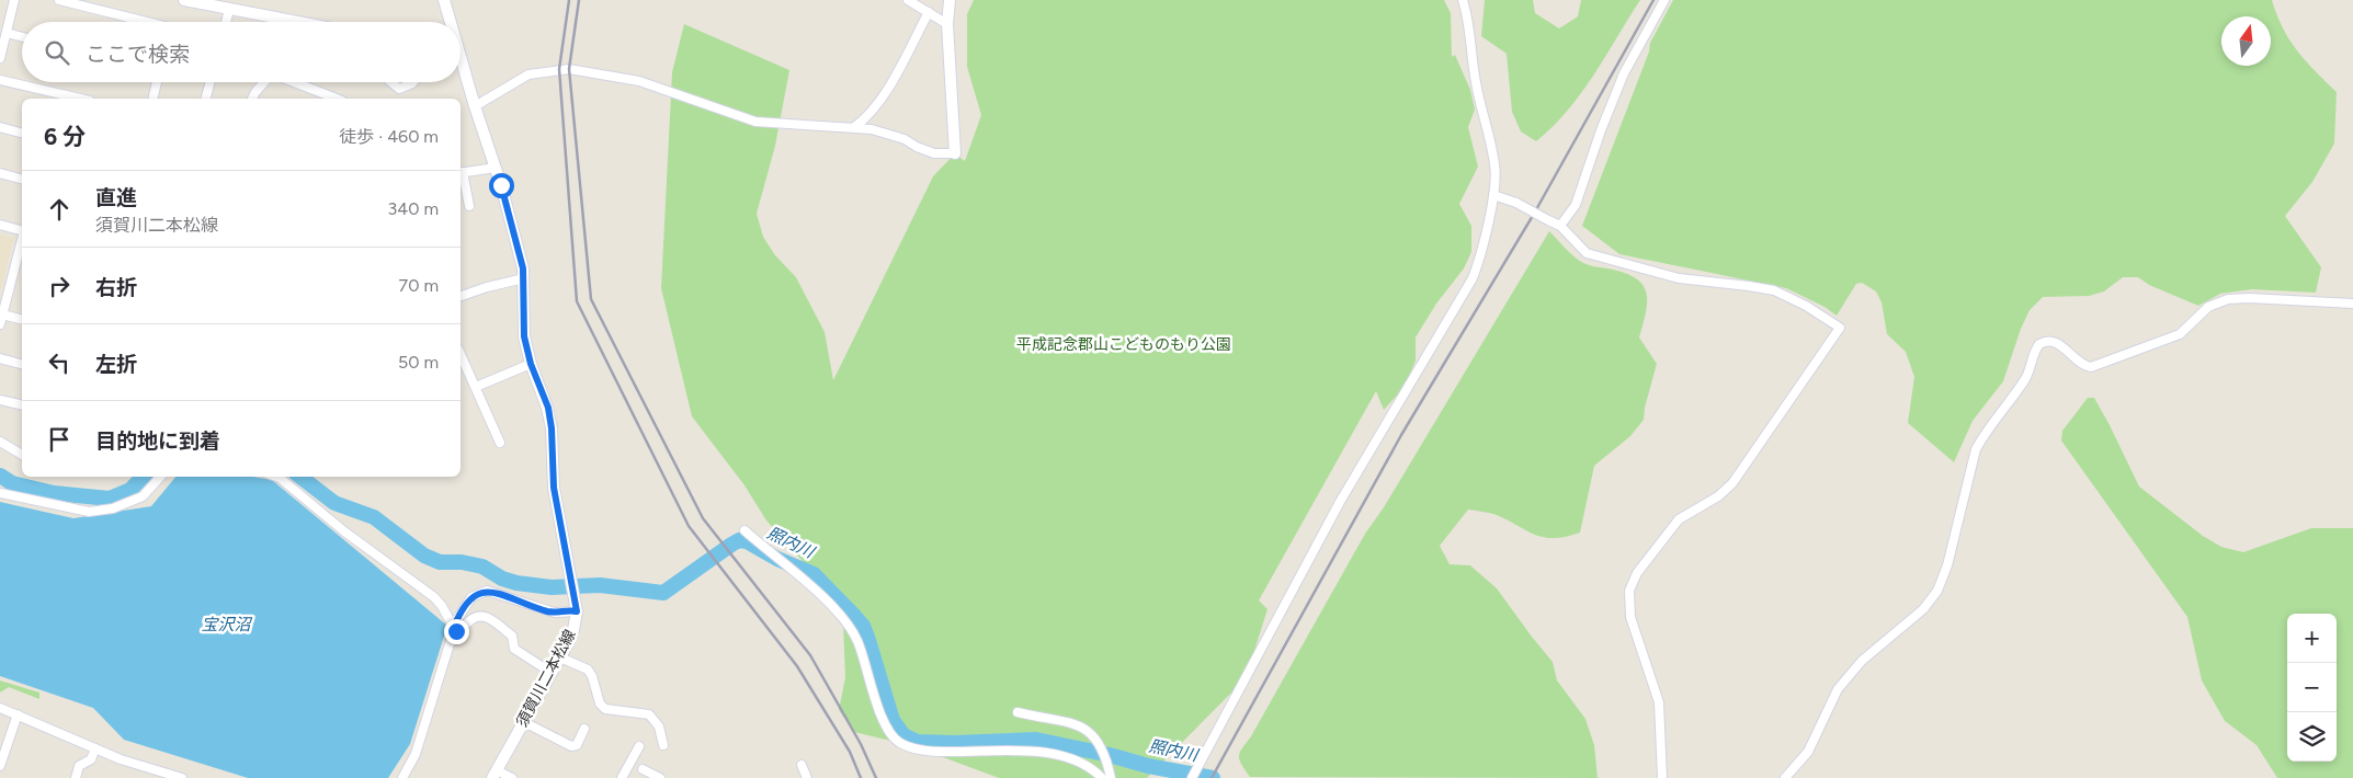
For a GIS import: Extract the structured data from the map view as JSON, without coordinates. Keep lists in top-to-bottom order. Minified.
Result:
{"streets":{"main road":["須賀川二本松線"]},"water":["照内川","宝沢沼"],"parks":["平成記念郡山こどものもり公園"],"north":"top","page":{"search":"ここで検索","heading":["6 分","徒歩 · 460 m"],"list":[["直進","須賀川二本松線","340 m"],["右折","70 m"],["左折","50 m"],"目的地に到着"],"map_buttons":["+","−"]}}
